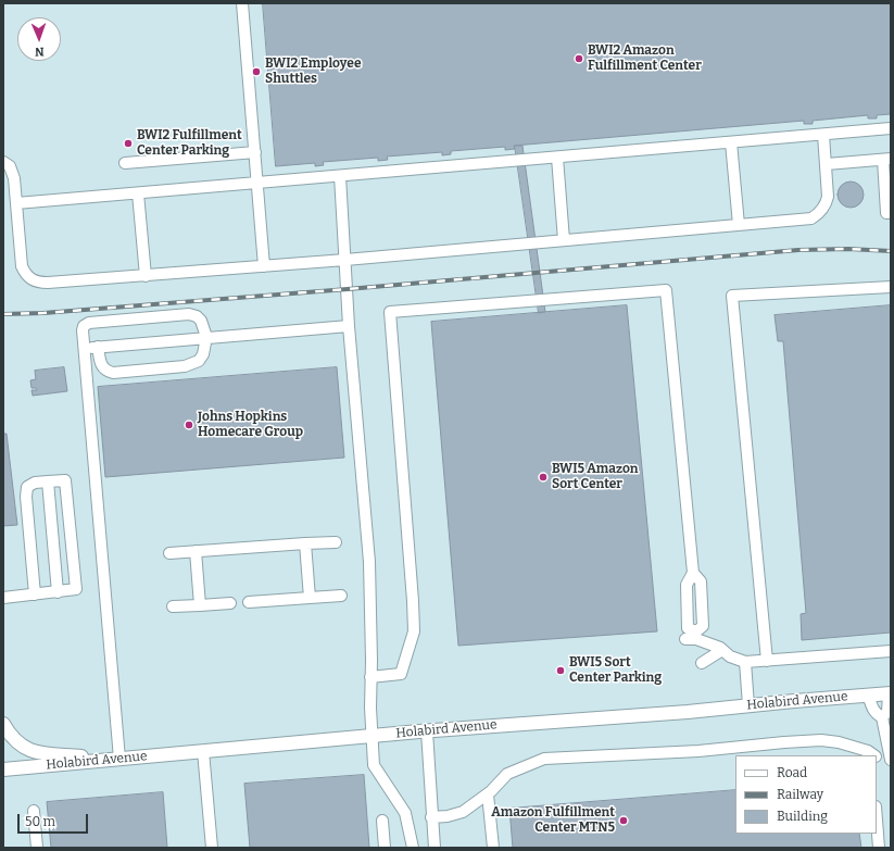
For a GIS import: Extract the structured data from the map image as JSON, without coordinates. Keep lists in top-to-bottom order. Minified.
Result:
{"streets":{"main road":["Holabird Avenue"]},"places":["BWI2 Amazon Fulfillment Center","BWI2 Employee Shuttles","BWI2 Fulfillment Center Parking","Johns Hopkins Homecare Group","BWI5 Amazon Sort Center","BWI5 Sort Center Parking","Amazon Fulfillment Center MTN5"],"legend":["Road","Railway","Building"],"scale_bar":"50 m","north":"bottom"}
